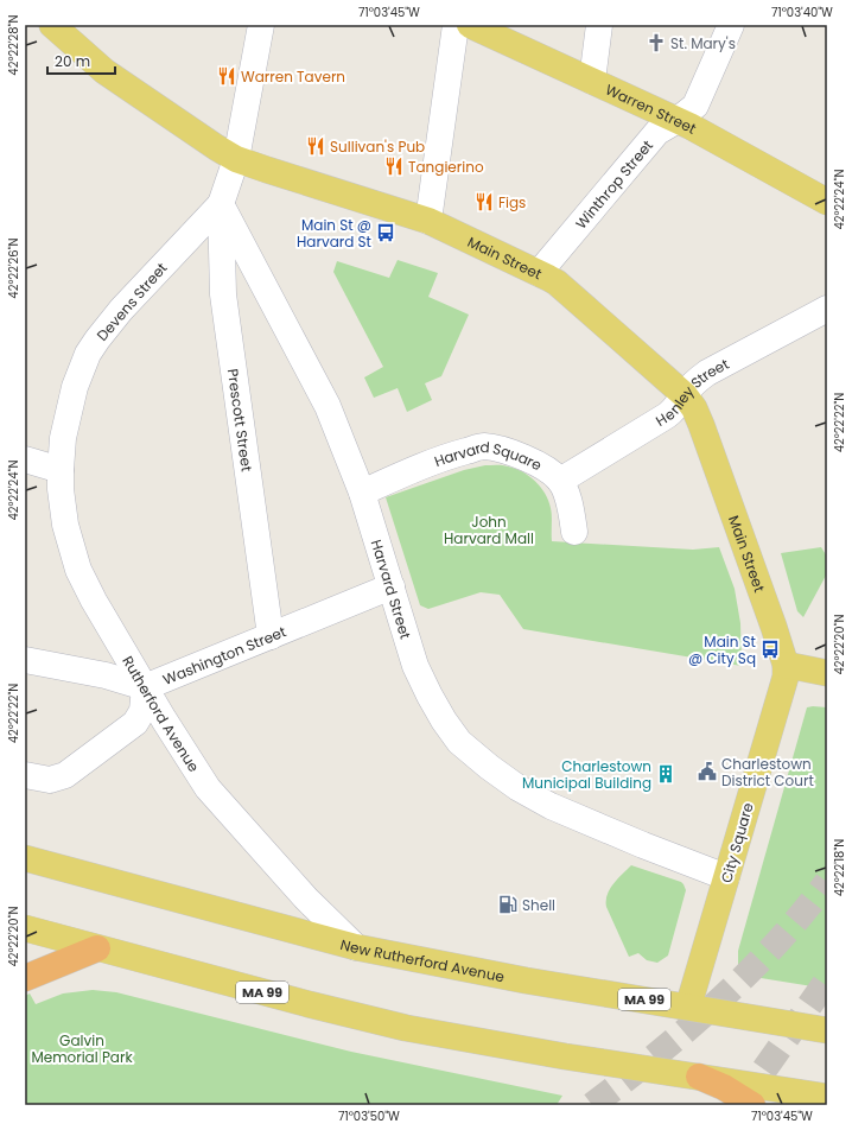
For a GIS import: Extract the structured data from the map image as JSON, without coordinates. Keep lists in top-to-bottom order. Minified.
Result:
{"streets":{"main road":["Warren Street","Main Street","City Square","New Rutherford Avenue","MA 99"],"street":["Winthrop Street","Devens Street","Henley Street","Prescott Street","Harvard Square","Harvard Street","Washington Street","Rutherford Avenue"]},"crossings":[["Warren Street","Winthrop Street"],["Winthrop Street","Main Street"],["Main Street","Henley Street"],["Main Street","City Square"],["Devens Street","Prescott Street"],["Devens Street","Harvard Street"],["Devens Street","Rutherford Avenue"],["Henley Street","Harvard Square"],["Prescott Street","Harvard Street"],["Prescott Street","Washington Street"],["Harvard Square","Harvard Street"],["Harvard Street","Washington Street"],["Harvard Street","City Square"],["Washington Street","Rutherford Avenue"],["Rutherford Avenue","New Rutherford Avenue"],["City Square","New Rutherford Avenue"]],"parks":["John Harvard Mall","Galvin Memorial Park"],"places":{"church":["St. Mary's"],"restaurant":["Warren Tavern","Sullivan's Pub","Tangierino","Figs"],"bus stop":["Main St @ Harvard St","Main St @ City Sq"],"public building":["Charlestown District Court"],"building":["Charlestown Municipal Building"],"fuel station":["Shell"]},"scale_bar":"20 m","coordinates":["71°03'45\"W","71°03'40\"W","42°22'28\"N","42°22'24\"N","42°22'26\"N","42°22'22\"N","42°22'20\"N","42°22'18\"N","71°03'50\"W"]}
